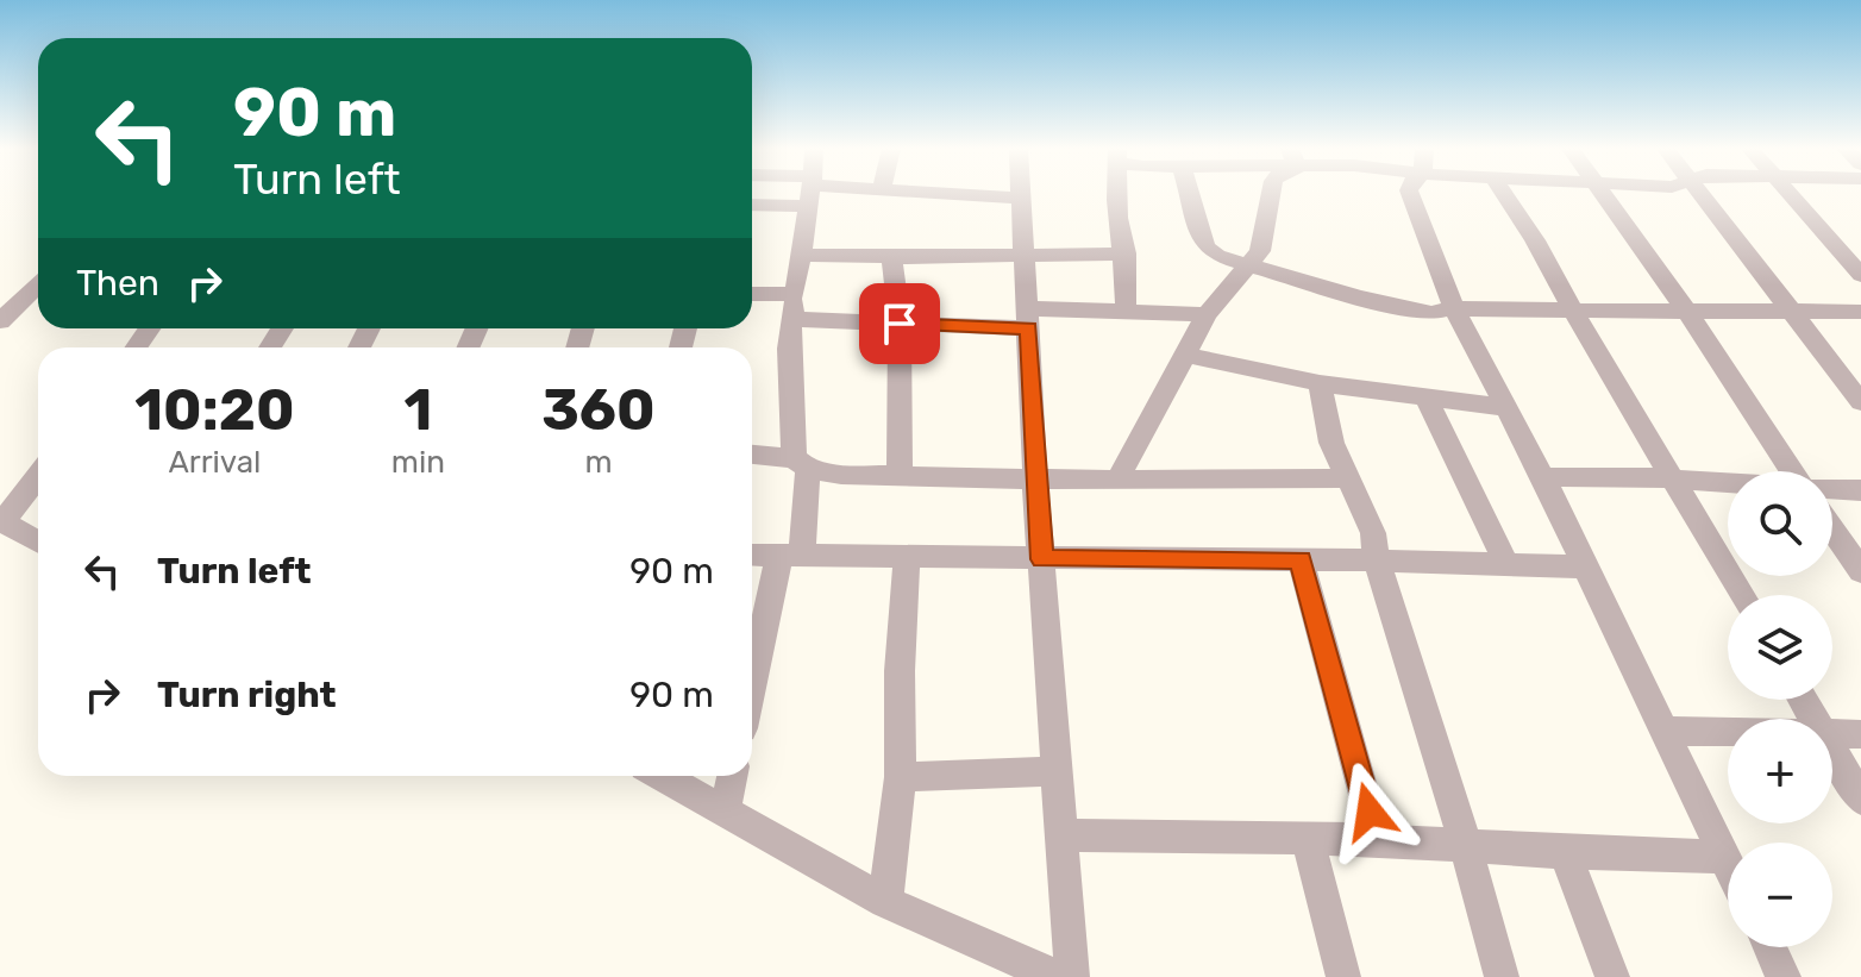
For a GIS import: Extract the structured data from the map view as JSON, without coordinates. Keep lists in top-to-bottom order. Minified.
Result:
{"page":{"turn":["90 m","Turn left"],"then":"Then","eta":["10:20","Arrival","1","min","360","m"],"map_buttons":["+","−"],"list":[{"name":"Turn left","value":"90 m"},{"name":"Turn right","value":"90 m"}]}}
